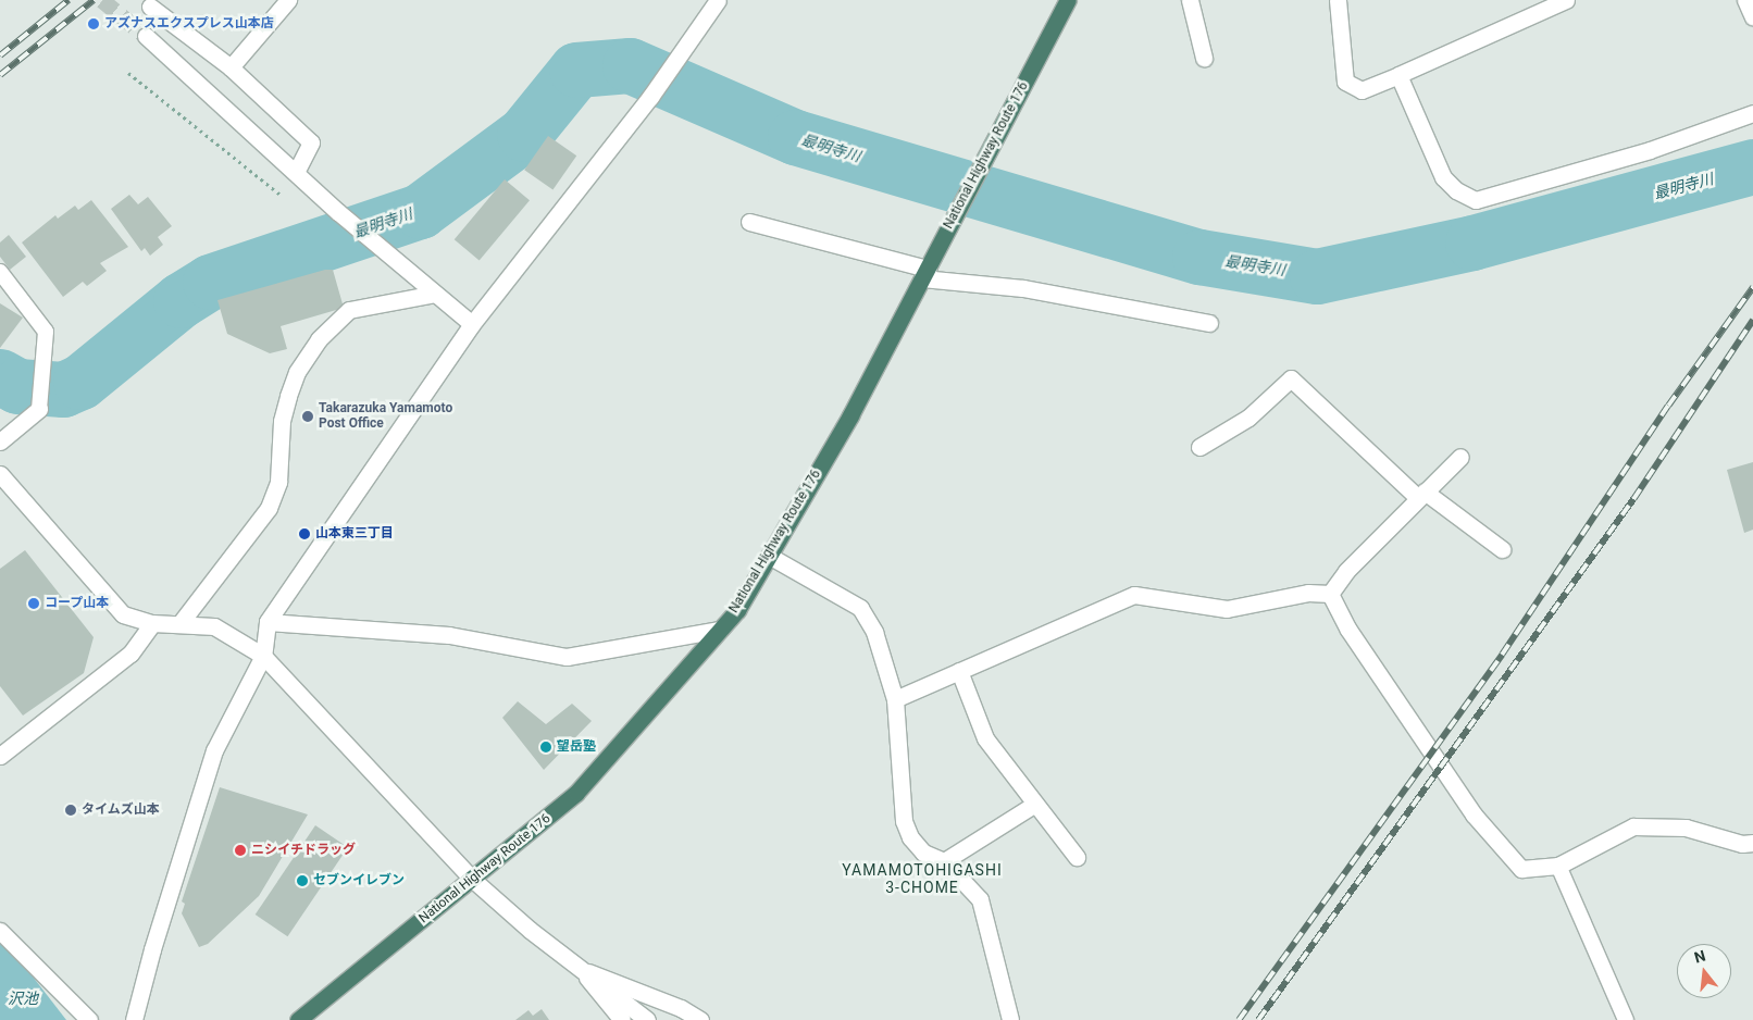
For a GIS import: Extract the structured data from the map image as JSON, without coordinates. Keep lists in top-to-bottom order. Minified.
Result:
{"streets":{"highway":["National Highway Route 176"]},"districts":["YAMAMOTOHIGASHI 3-CHOME"],"water":["最明寺川","沢池"],"places":["アズナスエクスプレス山本店","Takarazuka Yamamoto Post Office","山本東三丁目","コープ山本","望岳塾","タイムズ山本","ニシイチドラッグ","セブンイレブン"],"north":"top"}
